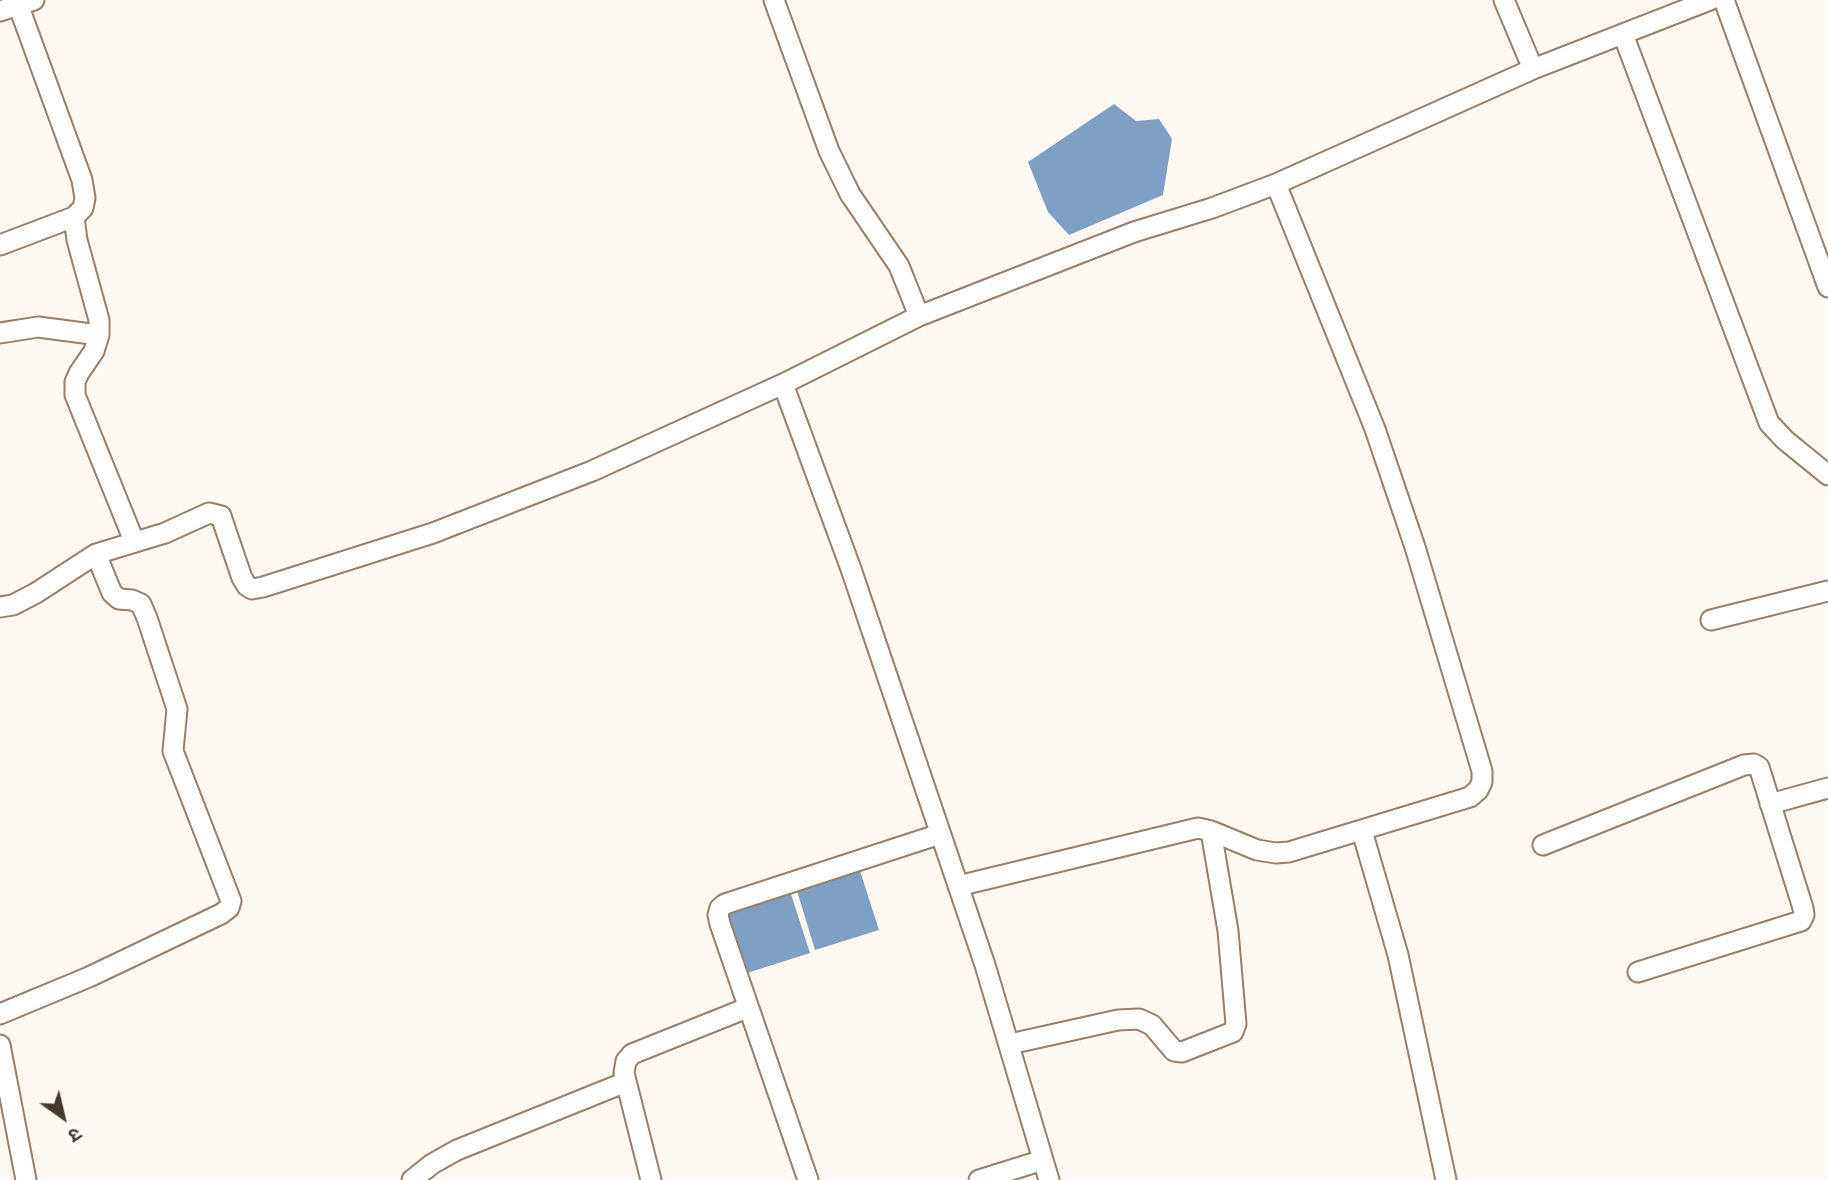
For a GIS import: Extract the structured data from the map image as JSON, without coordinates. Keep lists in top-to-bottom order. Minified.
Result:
{"north":"bottom right"}
